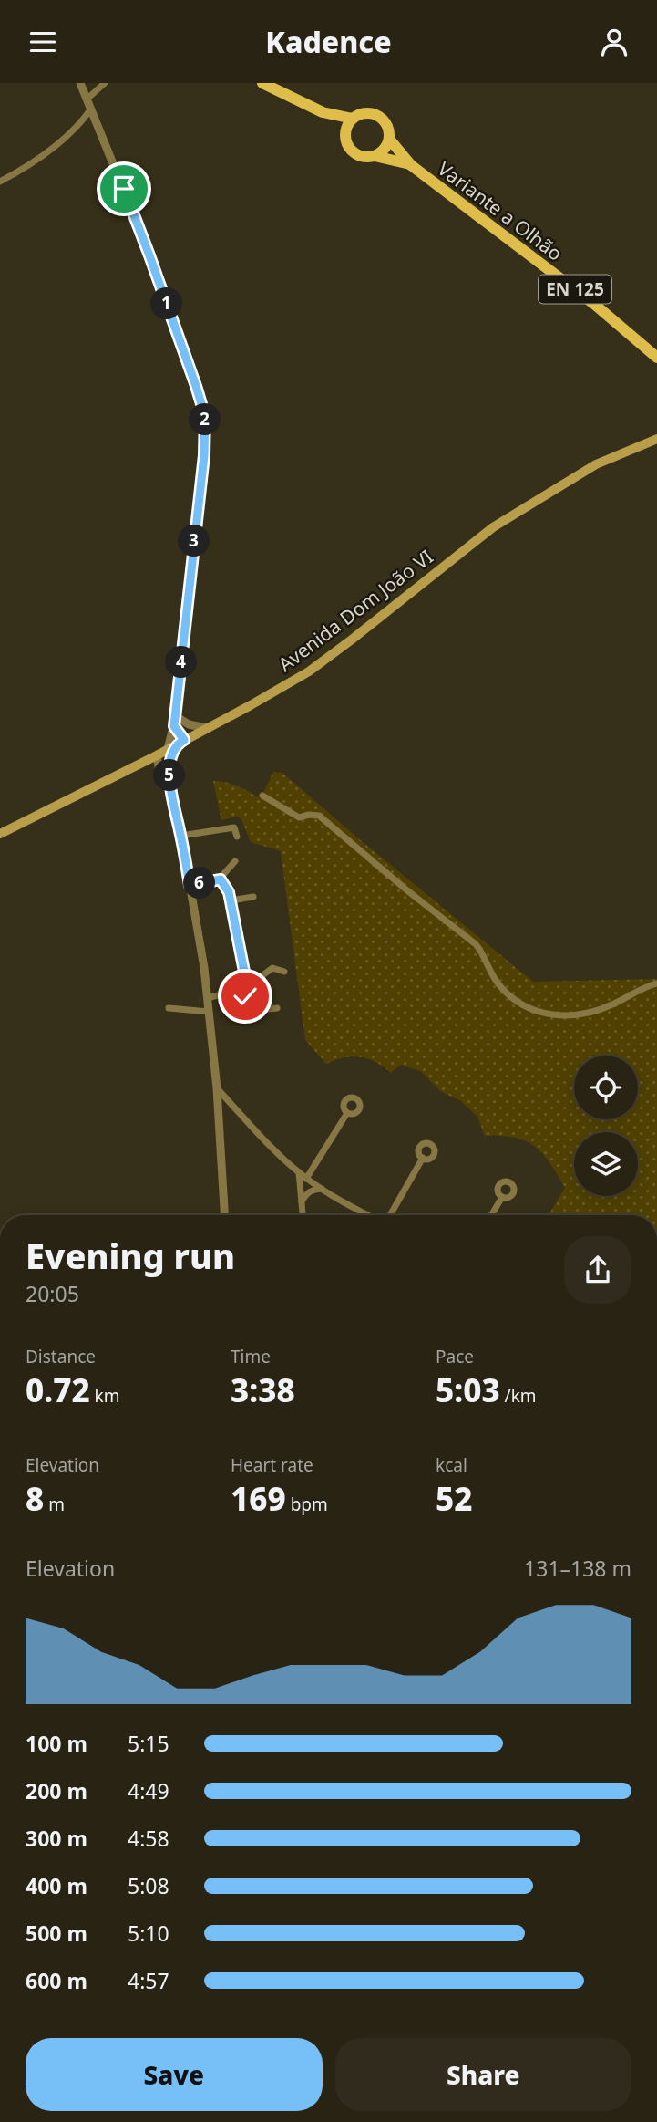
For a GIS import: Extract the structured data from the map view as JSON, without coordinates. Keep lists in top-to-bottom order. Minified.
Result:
{"streets":{"main road":["Variante a Olhão","EN 125","Avenida Dom João VI"]},"page":{"header":"Kadence","pins":["1","2","3","4","5","6"],"heading":["Evening run","20:05"],"stats":[["Distance","0.72 km"],["Time","3:38"],["Pace","5:03 /km"],["Elevation","8 m"],["Heart rate","169 bpm"],["kcal","52"]],"chart":["Elevation","131–138 m"],"list":[{"name":"100 m","note":"5:15"},{"name":"200 m","note":"4:49"},{"name":"300 m","note":"4:58"},{"name":"400 m","note":"5:08"},{"name":"500 m","note":"5:10"},{"name":"600 m","note":"4:57"}],"buttons":["Save","Share"]}}
